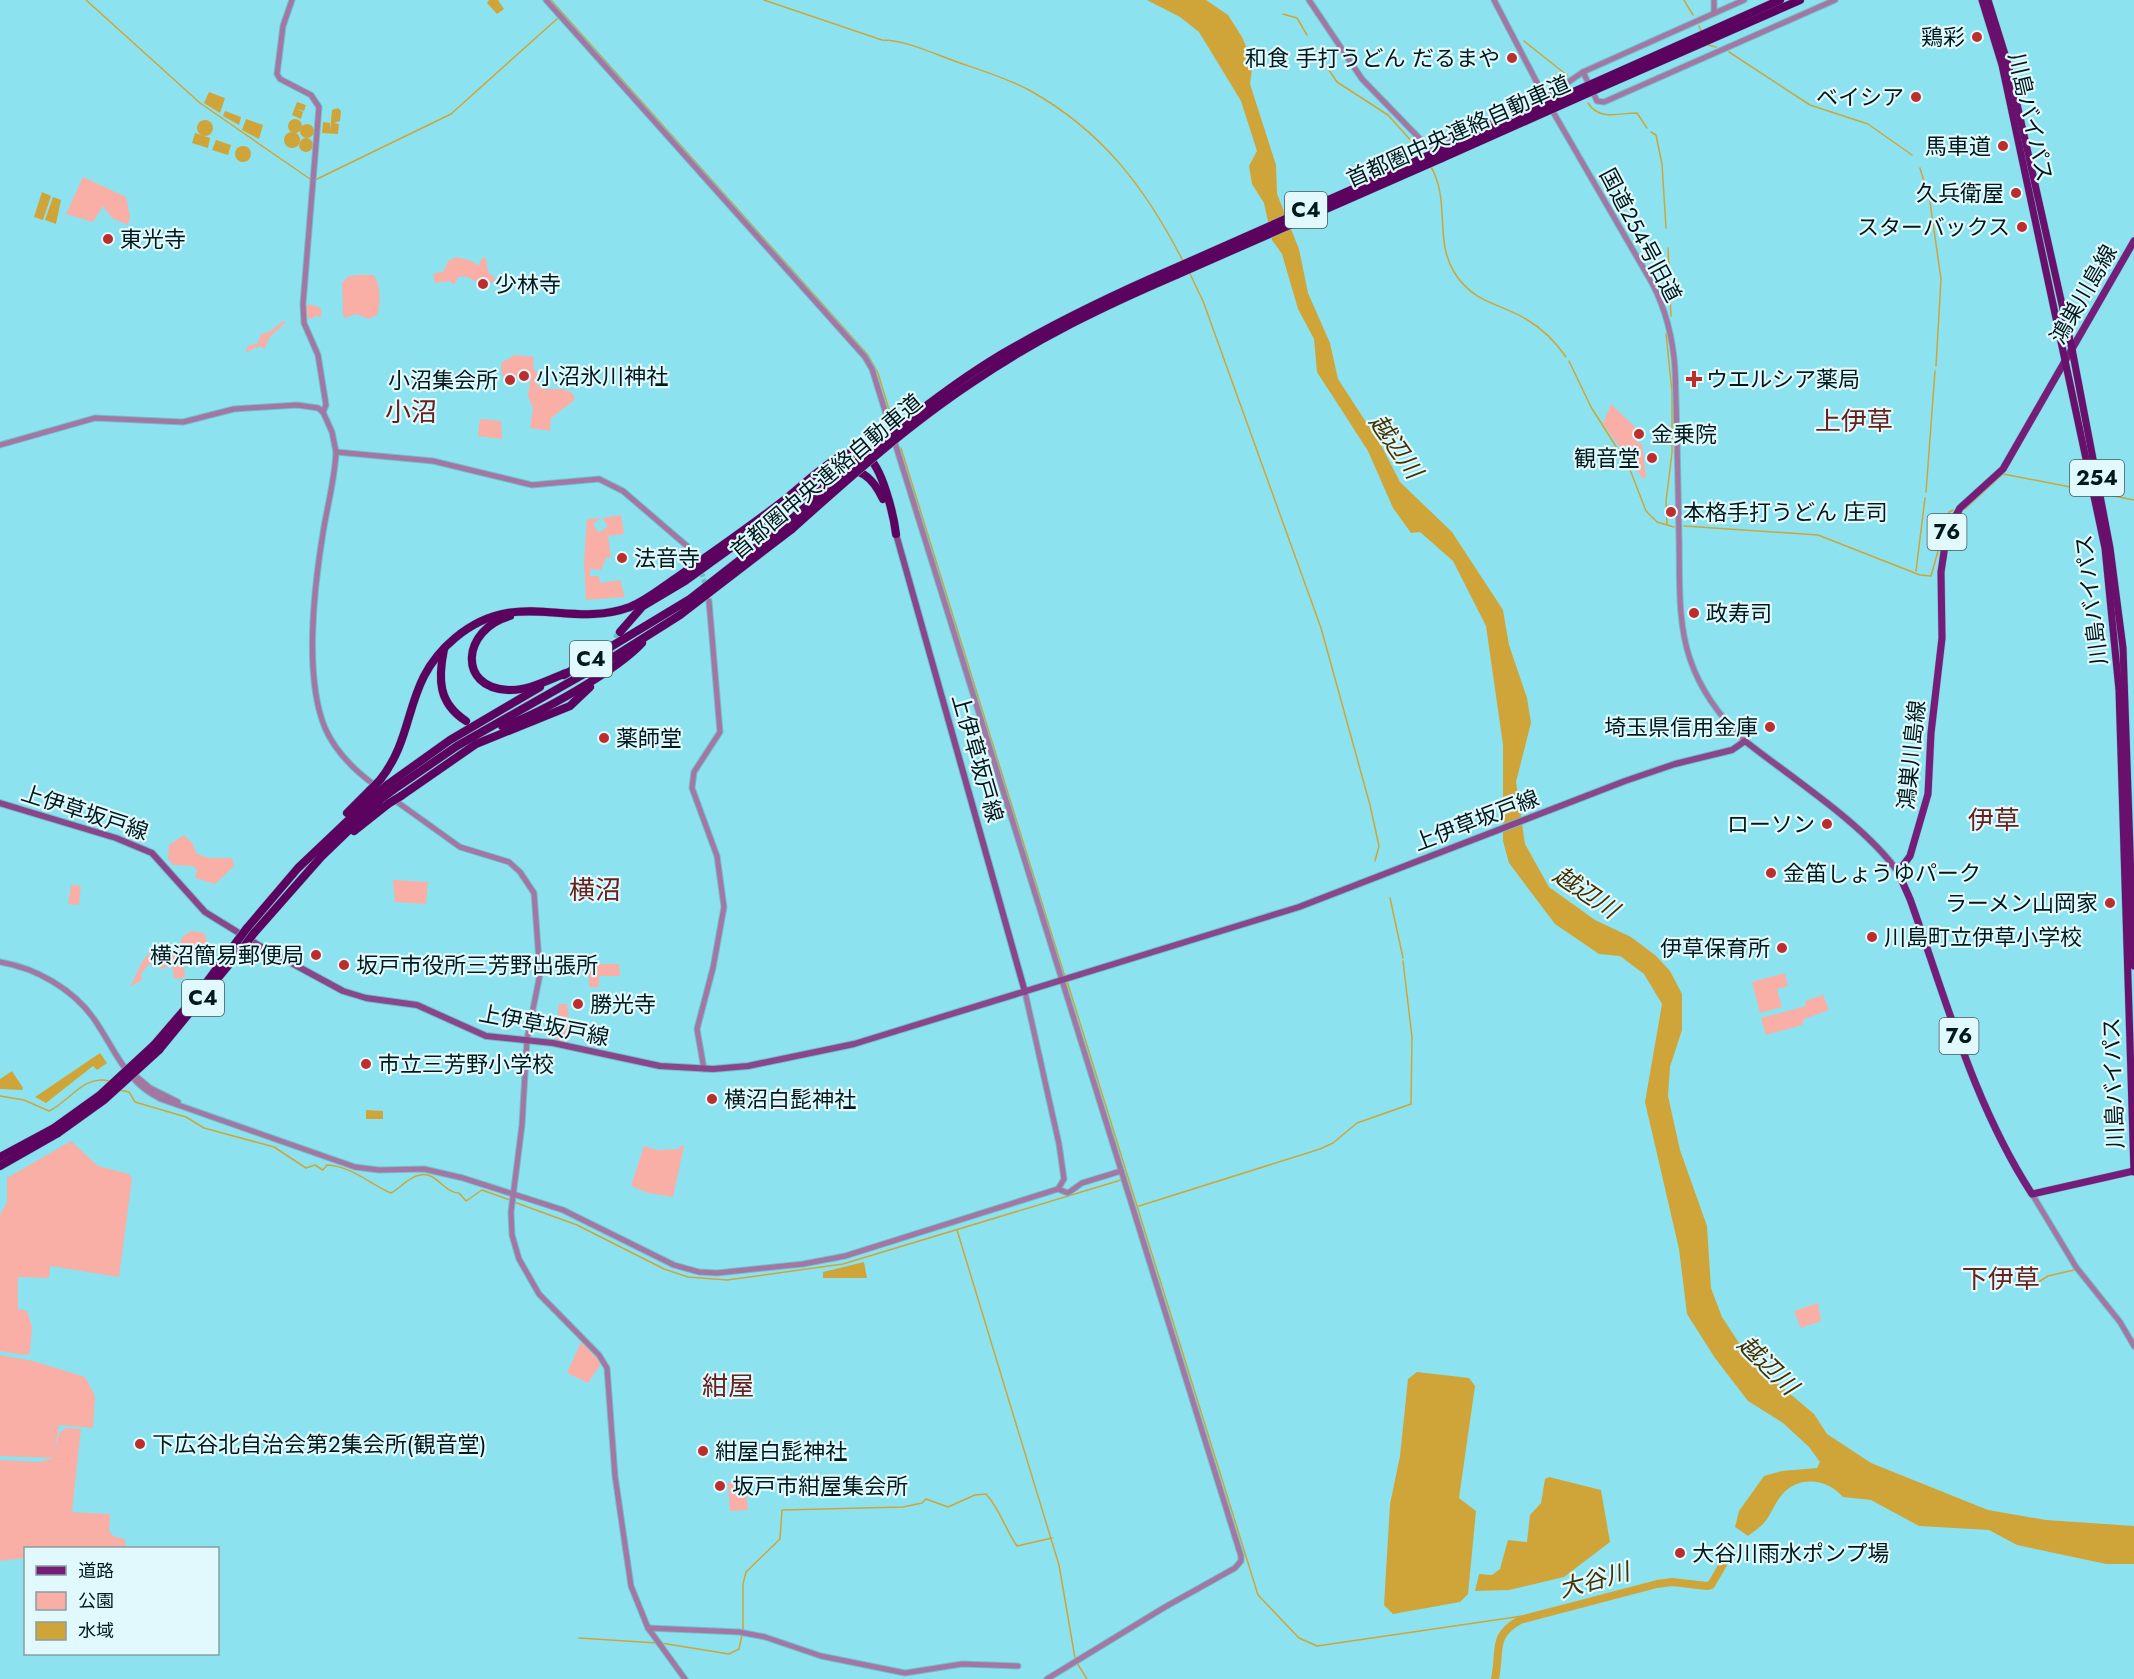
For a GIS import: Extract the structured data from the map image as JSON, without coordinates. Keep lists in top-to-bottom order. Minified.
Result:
{"streets":{"highway":["川島バイパス","首都圏中央連絡自動車道","C4","254"],"main road":["鴻巣川島線","76","上伊草坂戸線"],"street":["国道254号旧道"]},"crossings":[["川島バイパス","鴻巣川島線"],["首都圏中央連絡自動車道","C4"],["国道254号旧道","上伊草坂戸線"],["鴻巣川島線","76"]],"districts":["小沼","上伊草","伊草","横沼","下伊草","紺屋"],"water":["越辺川","大谷川"],"places":{"other":["鶏彩","和食 手打うどん だるまや","ベイシア","馬車道","久兵衛屋","スターバックス","東光寺","少林寺","小沼氷川神社","小沼集会所","金乗院","観音堂","本格手打うどん 庄司","法音寺","政寿司","埼玉県信用金庫","薬師堂","ローソン","金笛しょうゆパーク","ラーメン山岡家","川島町立伊草小学校","伊草保育所","横沼簡易郵便局","坂戸市役所三芳野出張所","勝光寺","市立三芳野小学校","横沼白髭神社","下広谷北自治会第２集会所(観音堂)","紺屋白髭神社","坂戸市紺屋集会所","大谷川雨水ポンプ場"],"health":["ウエルシア薬局"]},"legend":["道路","公園","水域"]}
